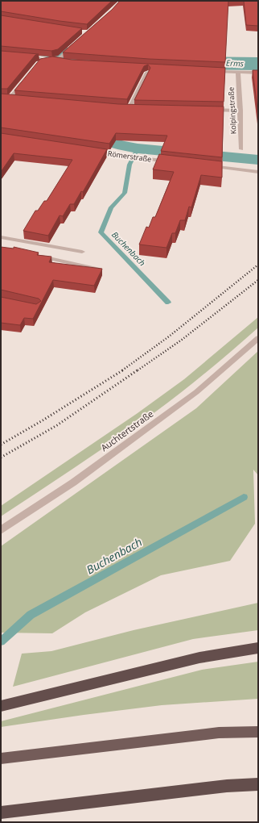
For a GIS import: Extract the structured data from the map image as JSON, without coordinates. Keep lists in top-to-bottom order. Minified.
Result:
{"streets":{"street":["Kolpingstraße","Römerstraße","Auchtertstraße"]},"water":["Erms","Buchenbach"]}
